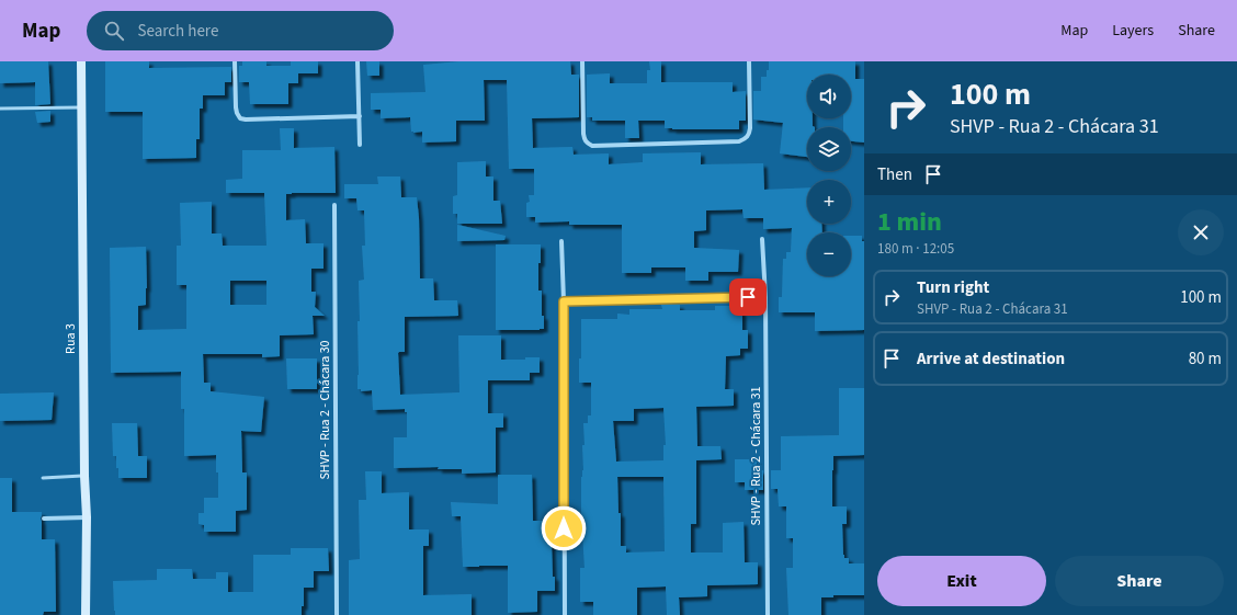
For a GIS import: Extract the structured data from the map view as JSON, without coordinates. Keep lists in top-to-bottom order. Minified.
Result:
{"streets":{"main road":["Rua 3"],"street":["SHVP - Rua 2 - Chácara 30","SHVP - Rua 2 - Chácara 31"]},"page":{"header":"Map","search":"Search here","nav":["Map","Layers","Share"],"turn":["100 m","SHVP - Rua 2 - Chácara 31"],"map_buttons":["+","−"],"then":"Then","heading":["1 min","180 m · 12:05"],"list":[{"name":"Turn right","note":"SHVP - Rua 2 - Chácara 31","value":"100 m"},{"name":"Arrive at destination","value":"80 m"}],"buttons":["Exit","Share"]}}
